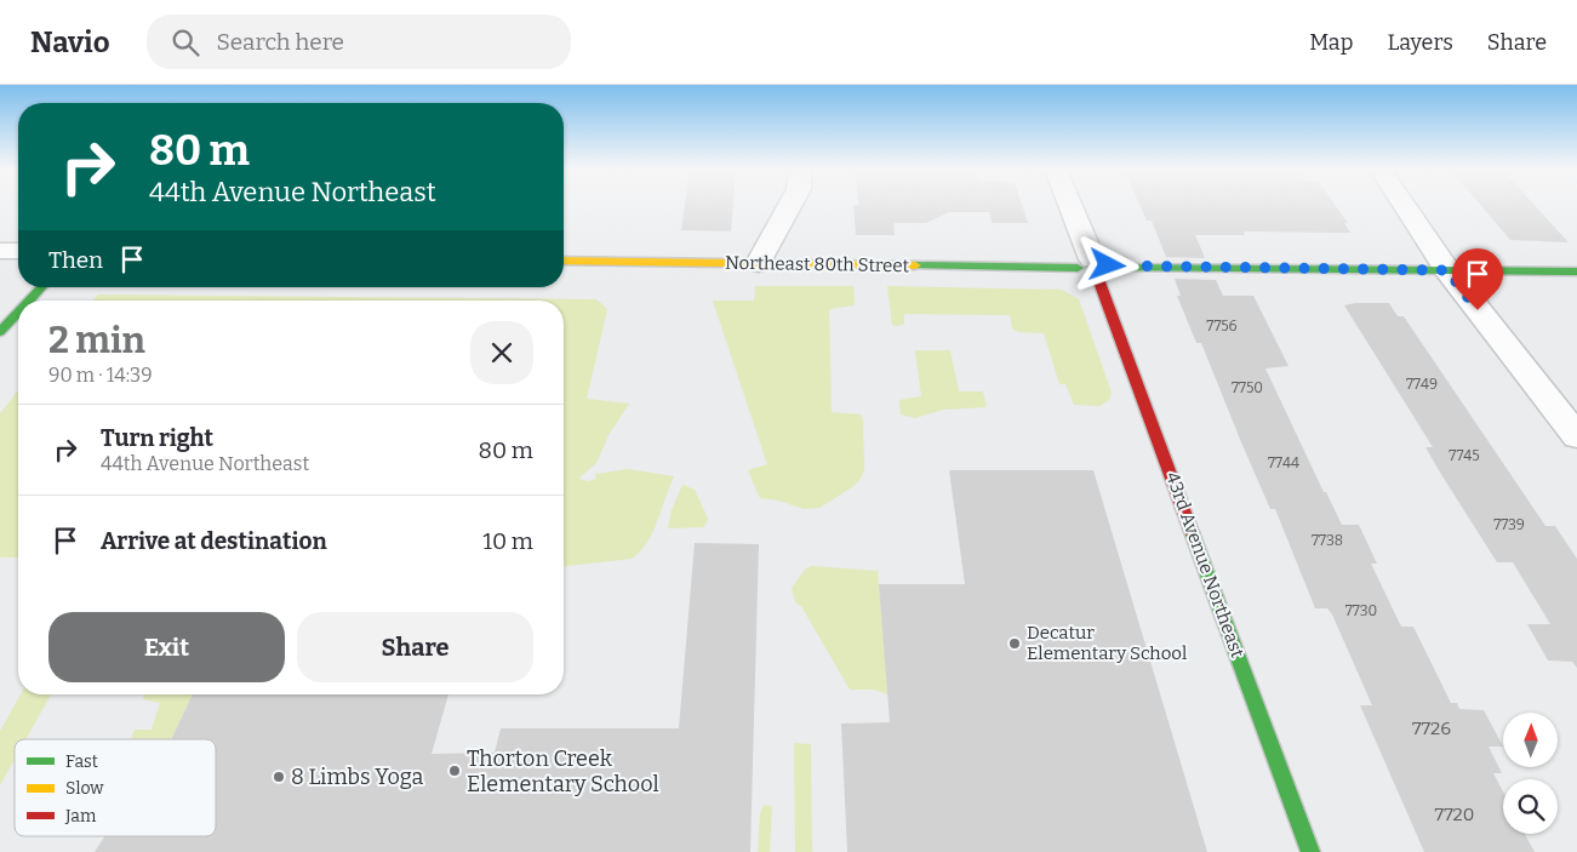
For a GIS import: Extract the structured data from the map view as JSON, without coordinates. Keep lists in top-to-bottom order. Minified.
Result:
{"streets":{"street":["Northeast 80th Street","43rd Avenue Northeast"]},"crossings":[["Northeast 80th Street","43rd Avenue Northeast"]],"places":["Decatur Elementary School","Thorton Creek Elementary School","8 Limbs Yoga"],"house_numbers":["7756","7749","7750","7745","7744","7739","7738","7730","7726","7720"],"legend":["Fast","Slow","Jam"],"north":"top","page":{"header":"Navio","search":"Search here","nav":["Map","Layers","Share"],"turn":["80 m","44th Avenue Northeast"],"then":"Then","heading":["2 min","90 m · 14:39"],"list":[{"name":"Turn right","note":"44th Avenue Northeast","value":"80 m"},{"name":"Arrive at destination","value":"10 m"}],"buttons":["Exit","Share"]}}
